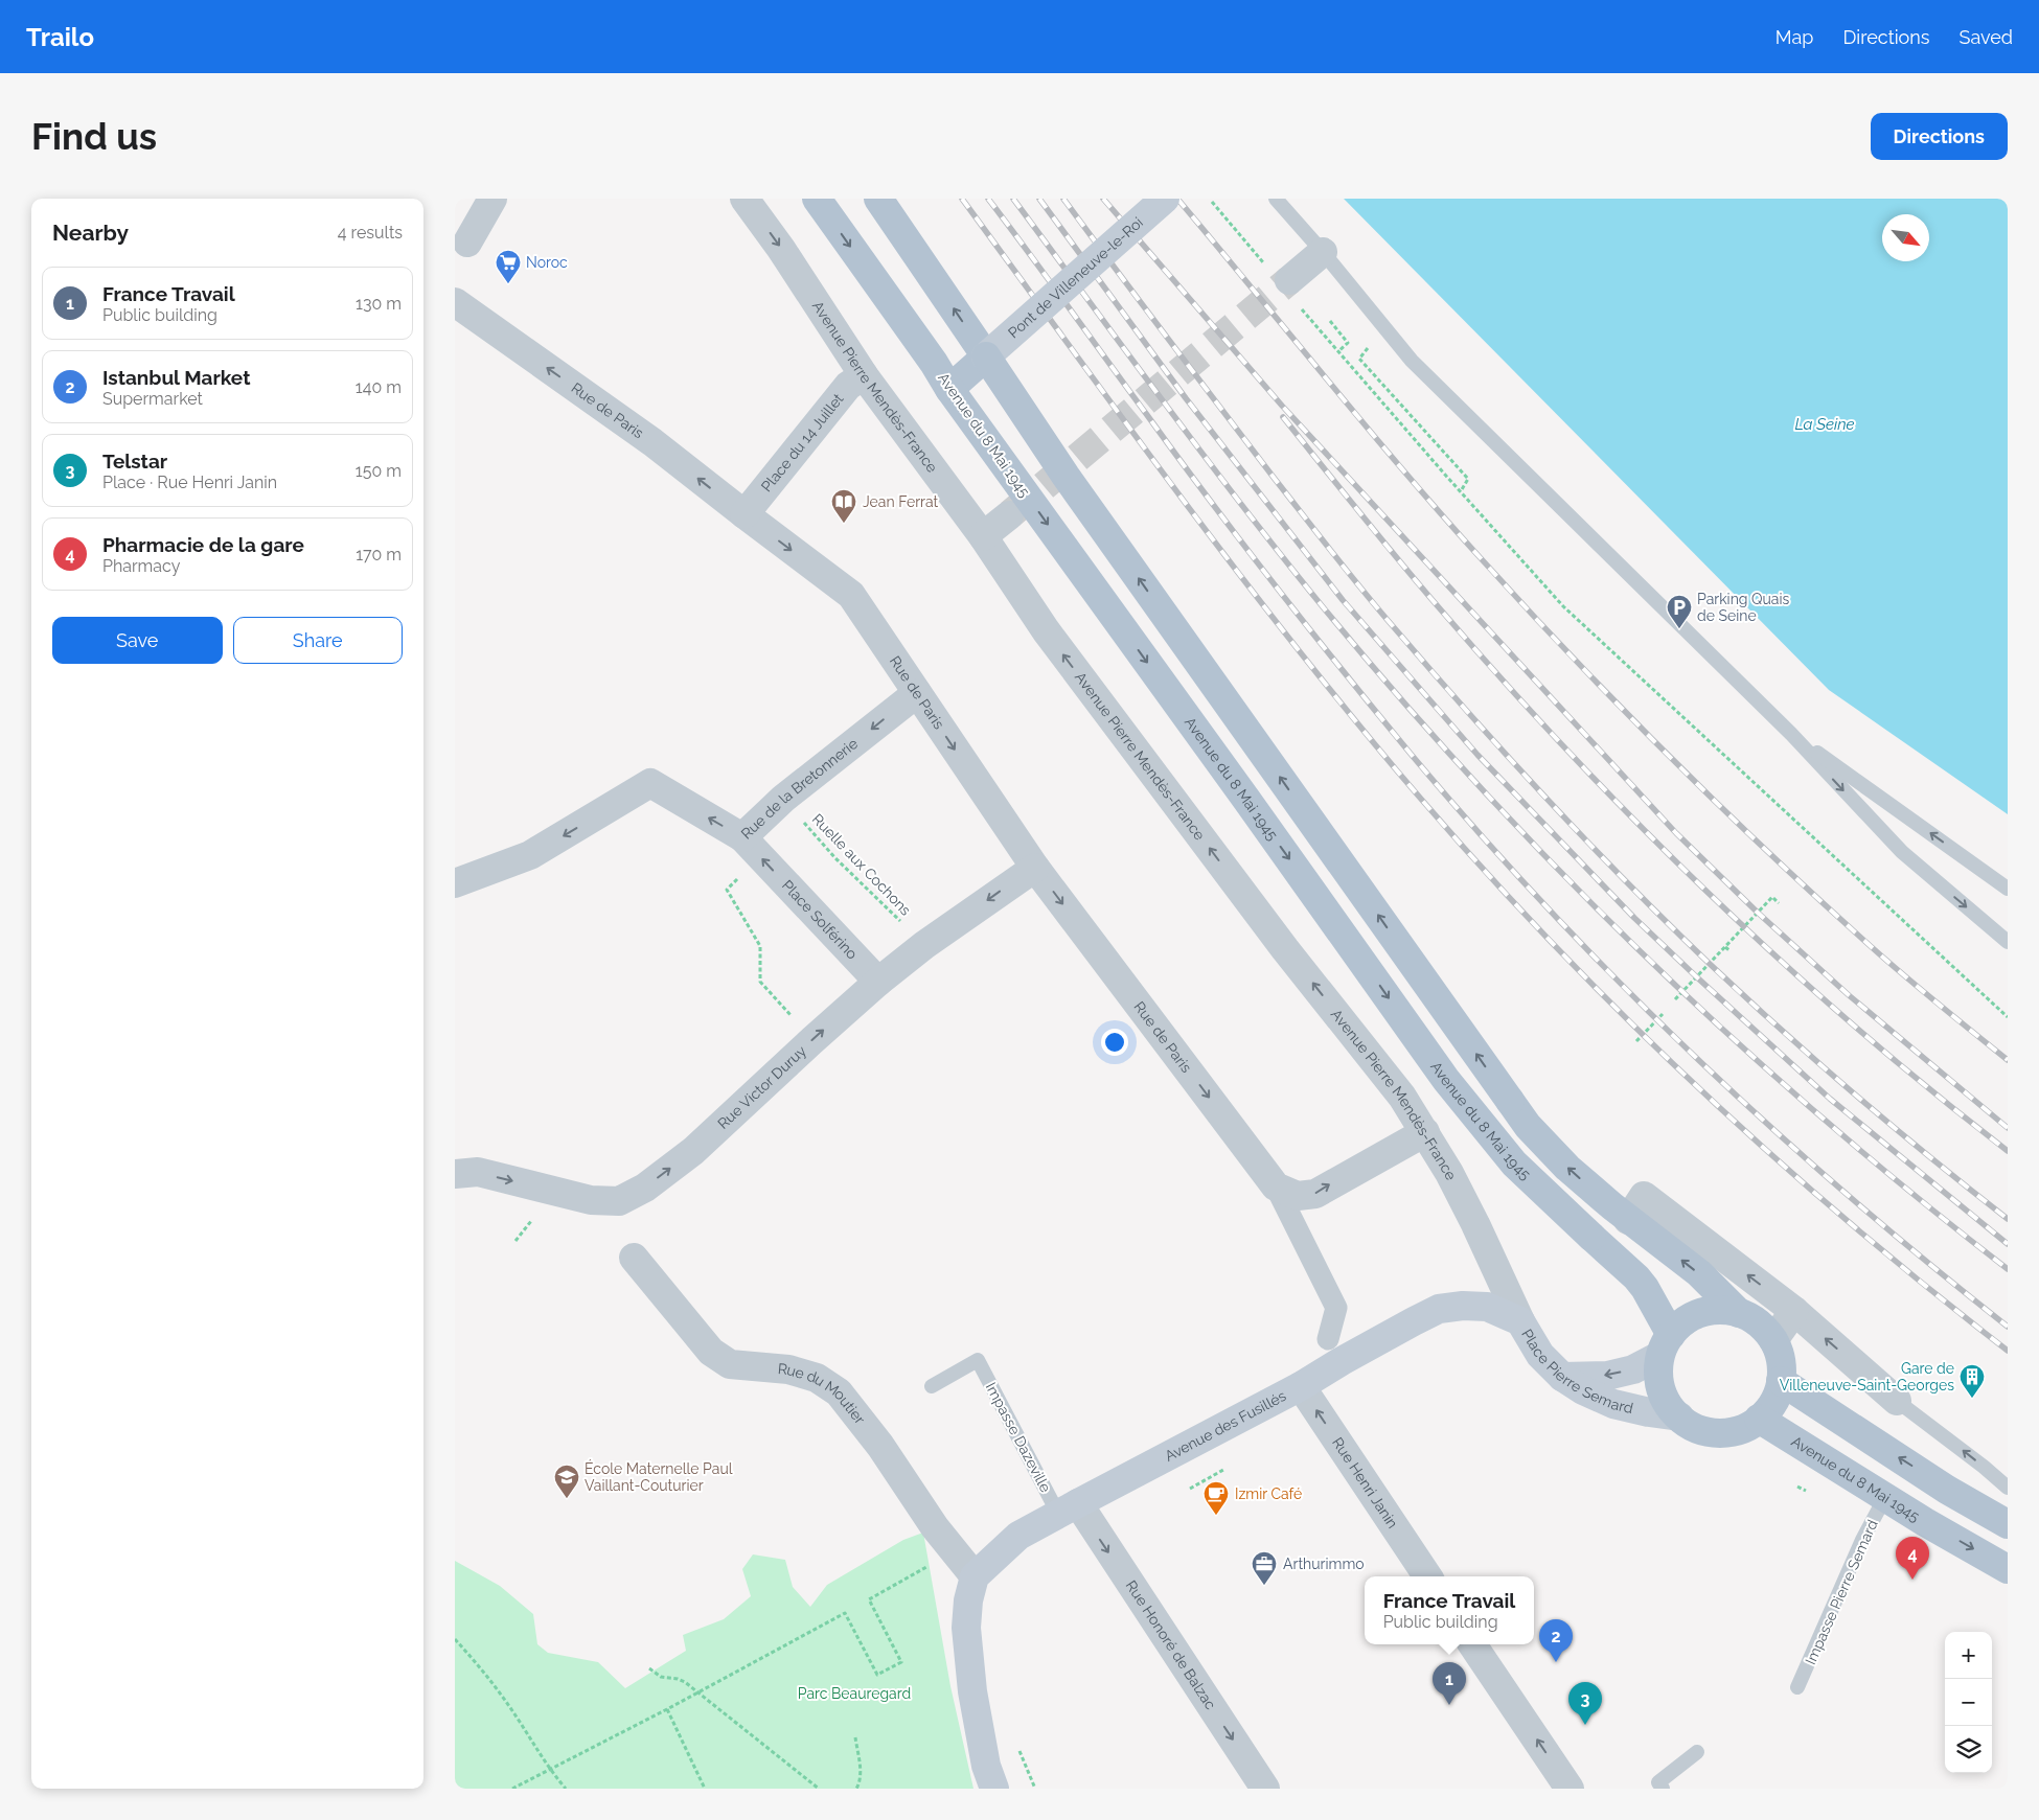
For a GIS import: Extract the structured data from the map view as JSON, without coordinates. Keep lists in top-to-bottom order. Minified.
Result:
{"streets":{"main road":["Pont de Villeneuve-le-Roi","Avenue du 8 Mai 1945","Place Pierre Semard","Avenue des Fusillés"],"street":["Avenue Pierre Mendès-France","Rue de Paris","Place du 14 Juillet","Rue de la Bretonnerie","Place Solférino","Rue Victor Duruy","Rue du Moutier","Rue Henri Janin","Rue Honoré de Balzac"],"lane":["Impasse Dazeville","Impasse Pierre Semard"],"path":["Ruelle aux Cochons"]},"crossings":[["Avenue Pierre Mendès-France","Place du 14 Juillet"],["Avenue Pierre Mendès-France","Place Pierre Semard"],["Rue de Paris","Place du 14 Juillet"],["Rue de Paris","Rue de la Bretonnerie"],["Rue de Paris","Rue Victor Duruy"],["Avenue du 8 Mai 1945","Place Pierre Semard"],["Avenue du 8 Mai 1945","Impasse Pierre Semard"],["Rue de la Bretonnerie","Ruelle aux Cochons"],["Rue de la Bretonnerie","Place Solférino"],["Ruelle aux Cochons","Rue Victor Duruy"],["Place Solférino","Rue Victor Duruy"],["Place Pierre Semard","Avenue des Fusillés"],["Rue du Moutier","Avenue des Fusillés"],["Avenue des Fusillés","Impasse Dazeville"],["Avenue des Fusillés","Rue Henri Janin"],["Avenue des Fusillés","Rue Honoré de Balzac"],["Impasse Dazeville","Rue Honoré de Balzac"]],"one_way":["Rue de la Bretonnerie","Place Solférino","Rue Henri Janin","Rue Honoré de Balzac"],"water":["La Seine"],"parks":["Parc Beauregard"],"places":{"supermarket":["Noroc"],"library":["Jean Ferrat"],"parking":["Parking Quais de Seine"],"building":["Gare de Villeneuve-Saint-Georges"],"school or university":["École Maternelle Paul Vaillant-Couturier"],"cafe":["Izmir Café"],"office":["Arthurimmo"]},"north":"bottom right","page":{"header":"Trailo","nav":["Map","Directions","Saved"],"buttons":["Directions",["Save","Share"]],"title":"Find us","heading":["Nearby","4 results"],"list":[{"mark":"1","name":"France Travail","note":"Public building","value":"130 m"},{"mark":"2","name":"Istanbul Market","note":"Supermarket","value":"140 m"},{"mark":"3","name":"Telstar","note":"Place · Rue Henri Janin","value":"150 m"},{"mark":"4","name":"Pharmacie de la gare","note":"Pharmacy","value":"170 m"}],"pins":["4","2","1","3"],"popup":["France Travail","Public building"],"map_buttons":["+","−"]}}
